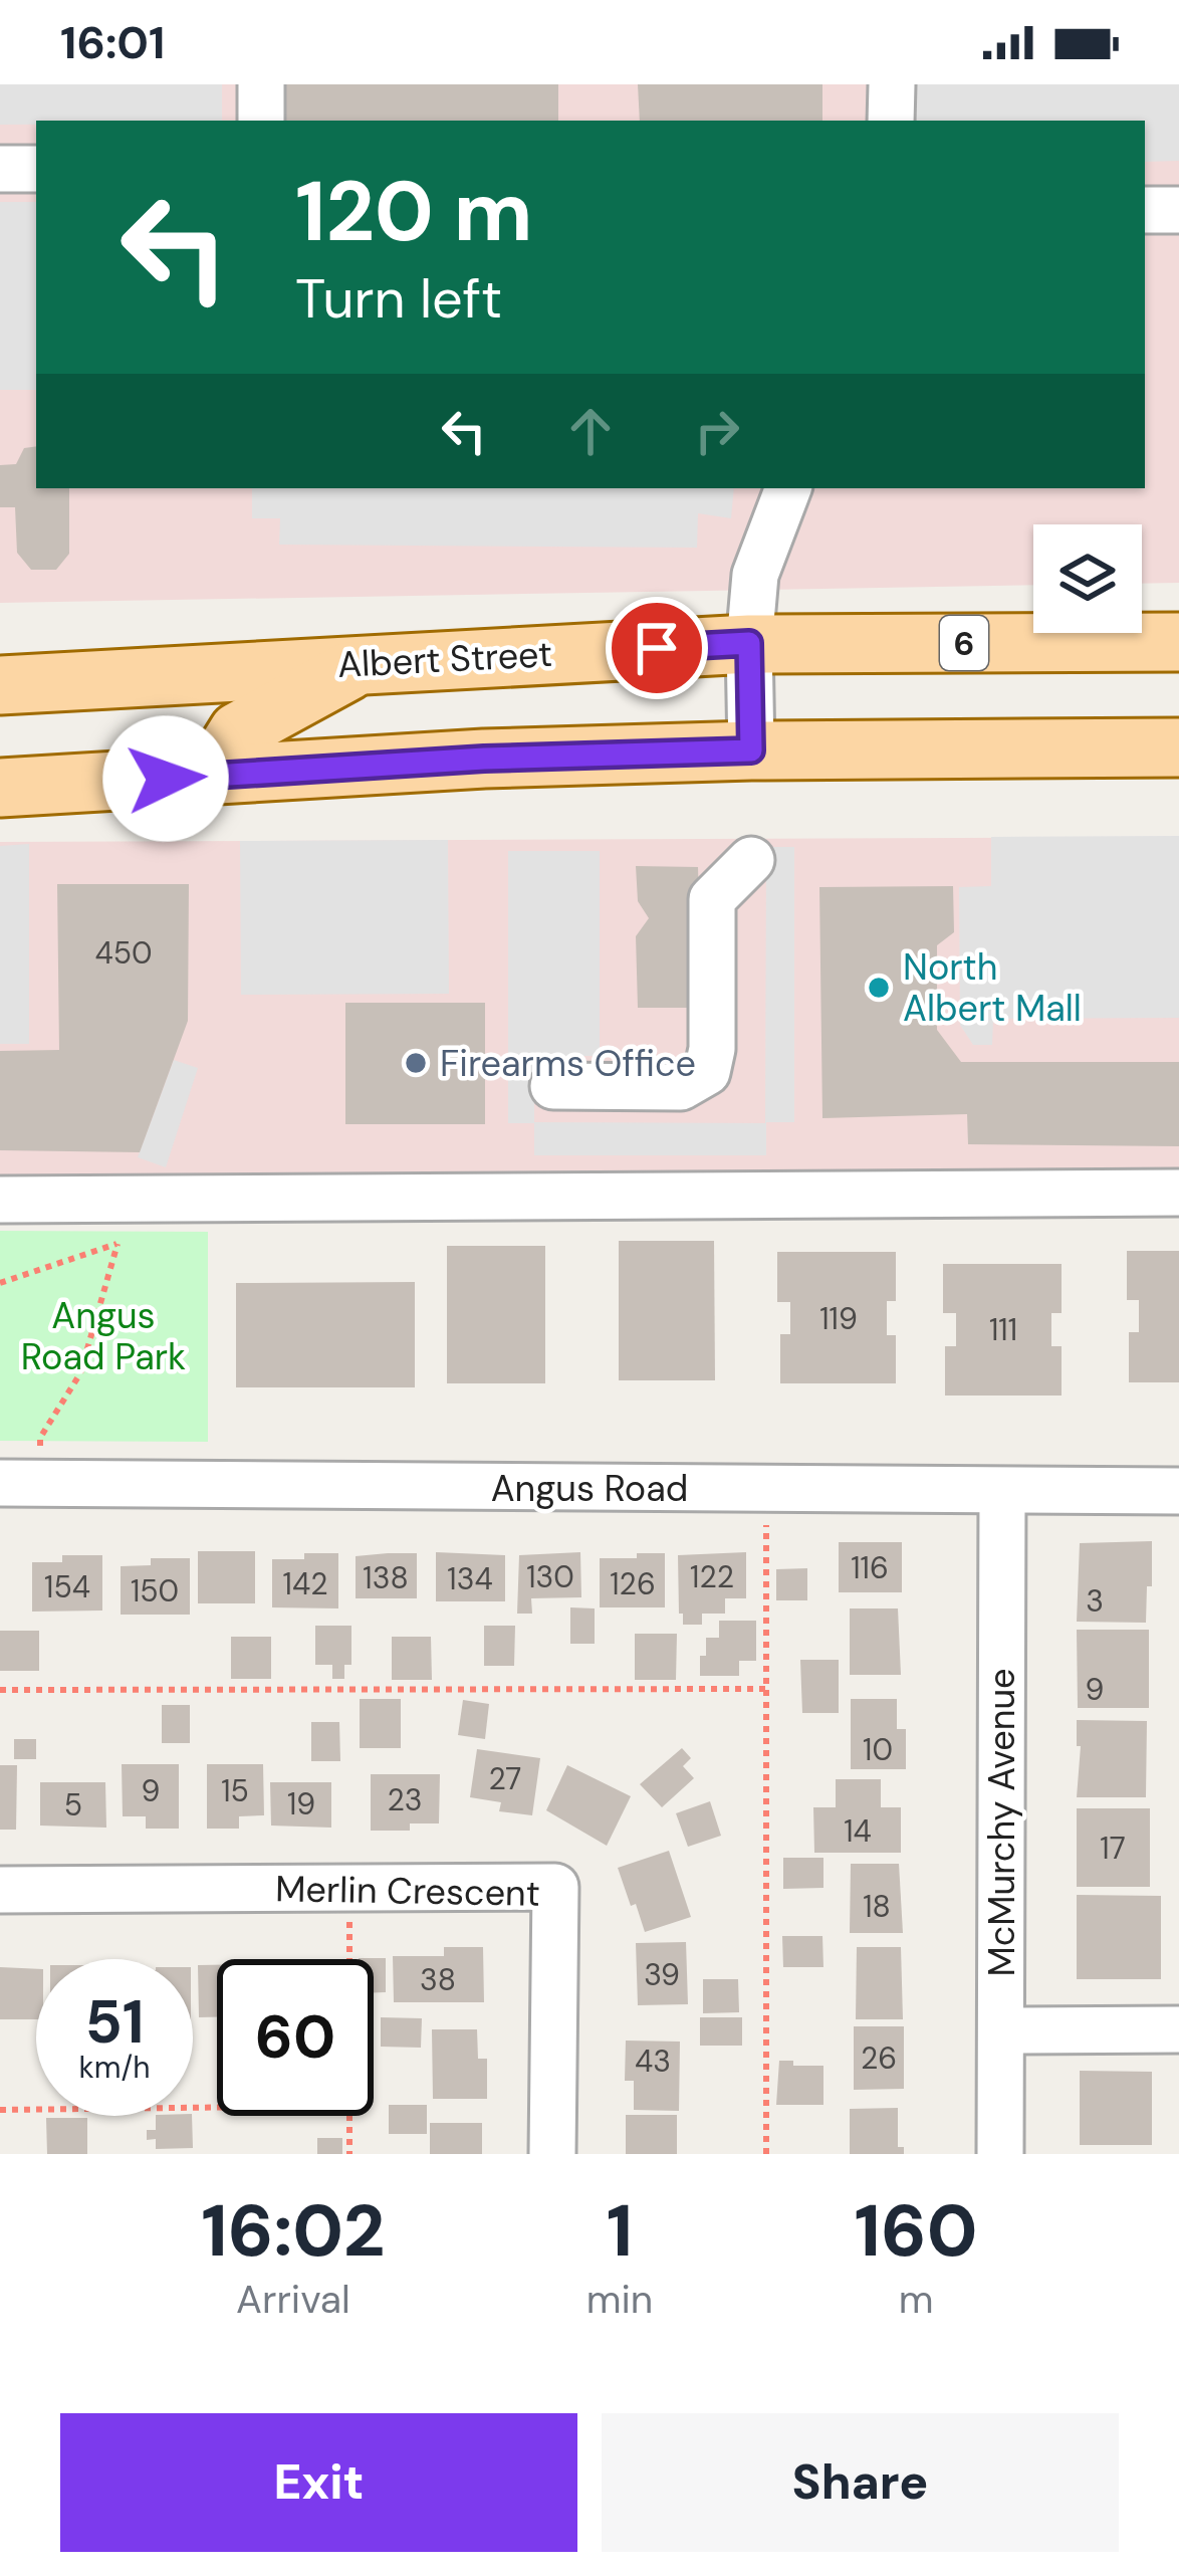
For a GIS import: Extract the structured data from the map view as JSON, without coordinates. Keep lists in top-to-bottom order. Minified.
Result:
{"streets":{"main road":["6","Albert Street"],"street":["Angus Road","McMurchy Avenue","Merlin Crescent"]},"crossings":[["Angus Road","McMurchy Avenue"]],"parks":["Angus Road Park"],"places":["North Albert Mall","Firearms Office"],"house_numbers":["450","119","111","116","130","122","138","134","142","126","154","150","3","9","10","27","9","15","23","19","5","14","17","18","39","38","26","43"],"page":{"status":"16:01","turn":["120 m","Turn left"],"speed":"51 km/h","limit":"60","eta":["16:02","Arrival","1","min","160","m"],"buttons":["Exit","Share"]}}
